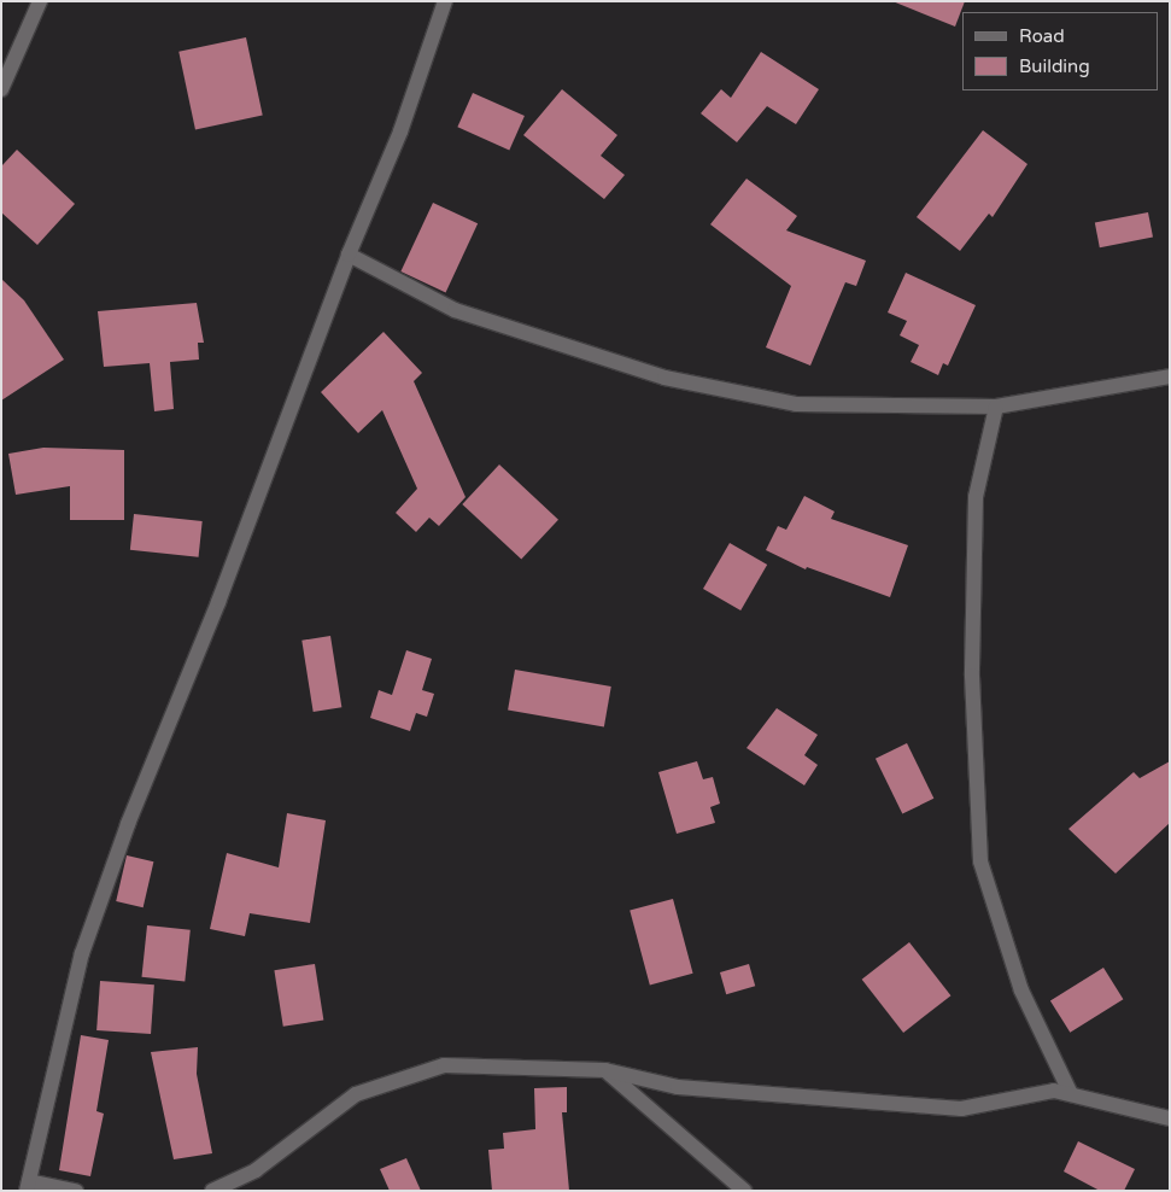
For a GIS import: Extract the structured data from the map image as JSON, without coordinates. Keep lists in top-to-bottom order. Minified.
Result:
{"legend":["Road","Building"]}
